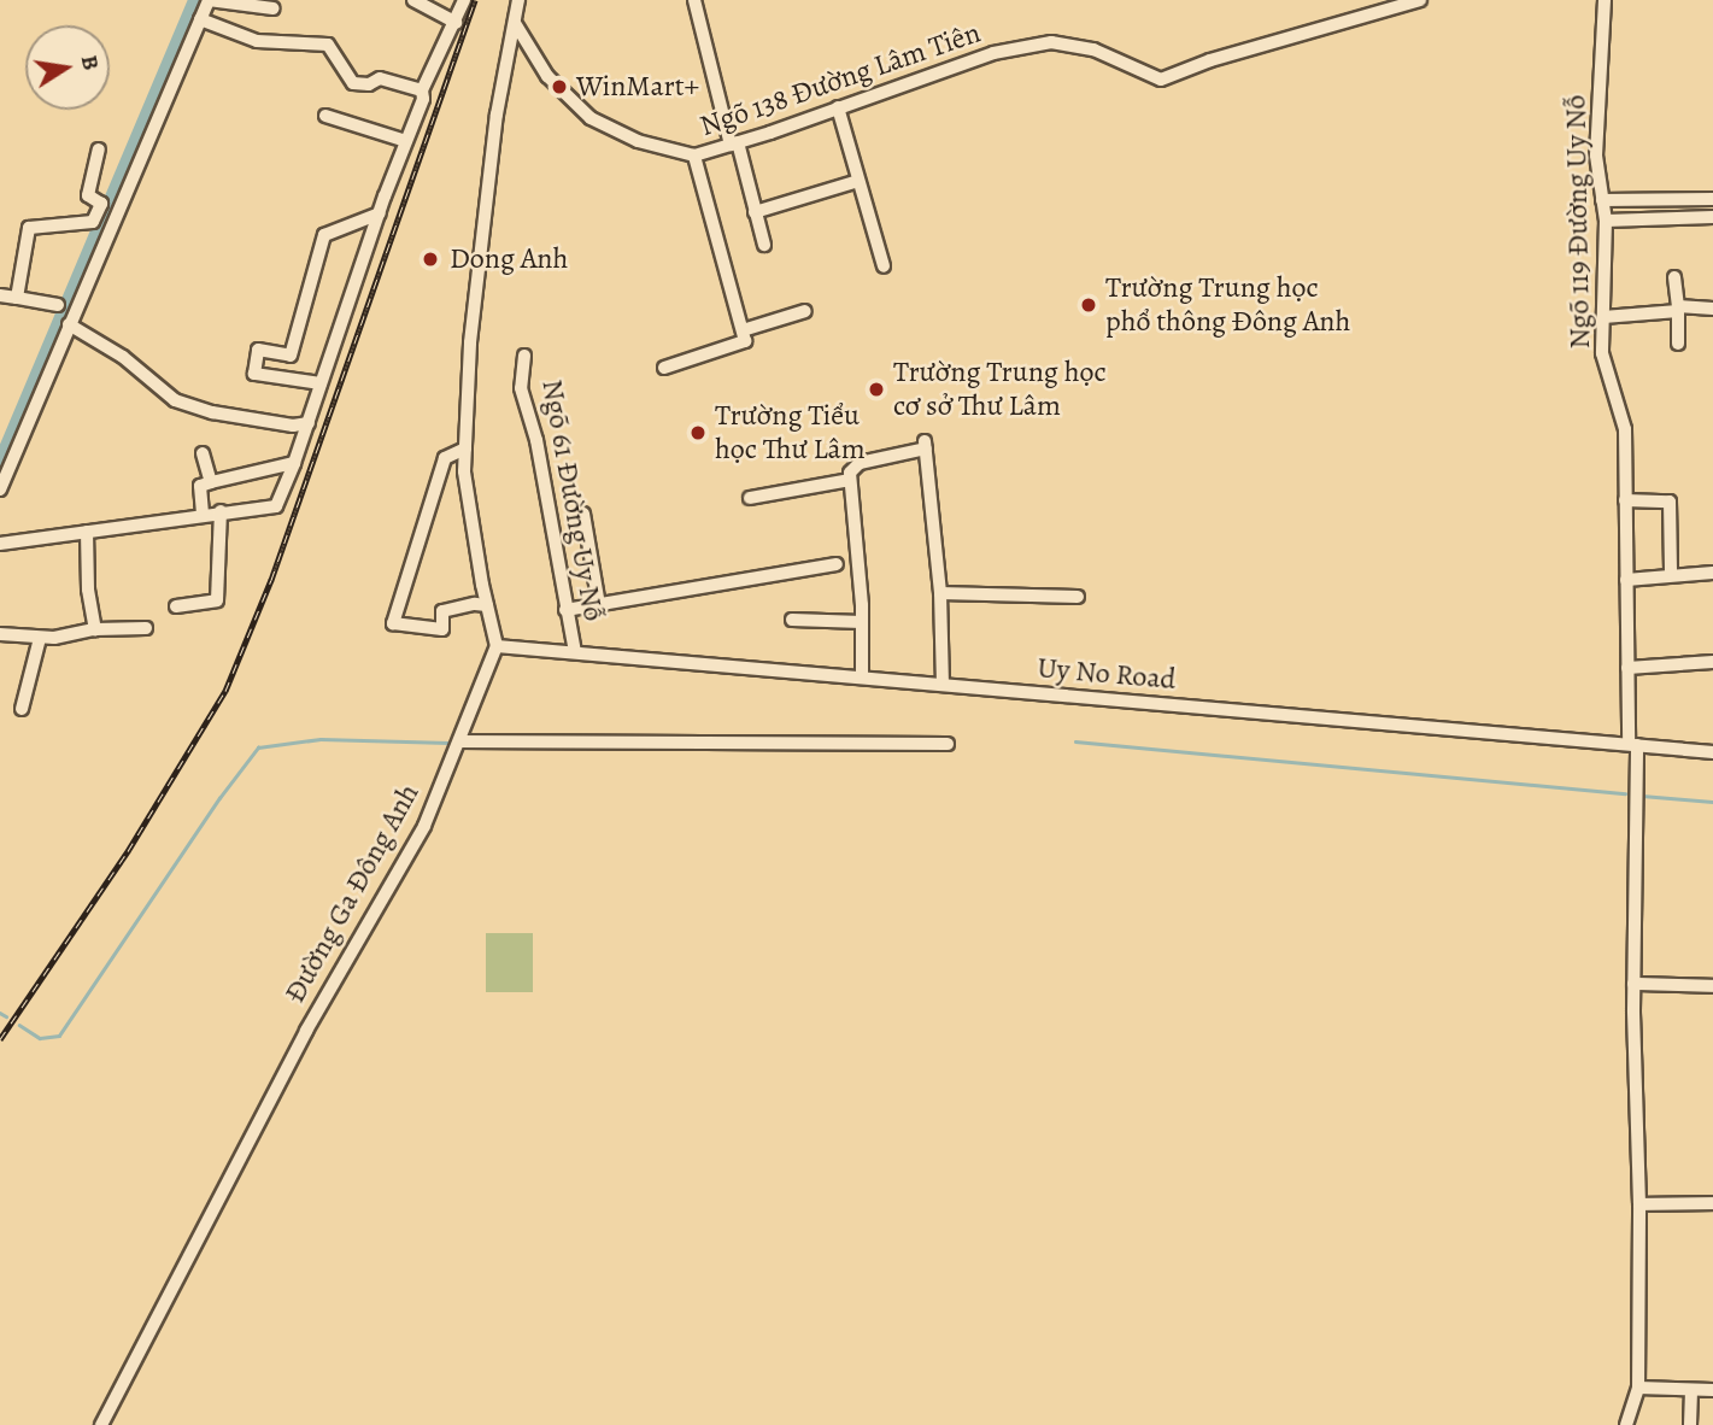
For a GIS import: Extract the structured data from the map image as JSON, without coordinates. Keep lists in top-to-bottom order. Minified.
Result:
{"streets":{"street":["Ngõ 138 Đường Lâm Tiên","Ngõ 119 Đường Uy Nỗ","Ngõ 61 Đường Uy Nỗ","Uy No Road","Đường Ga Đông Anh"]},"crossings":[["Ngõ 119 Đường Uy Nỗ","Uy No Road"],["Ngõ 61 Đường Uy Nỗ","Uy No Road"],["Uy No Road","Đường Ga Đông Anh"]],"places":["WinMart+","Dong Anh","Trường Trung học phổ thông Đông Anh","Trường Trung học cơ sở Thư Lâm","Trường Tiểu học Thư Lâm"],"north":"right"}
